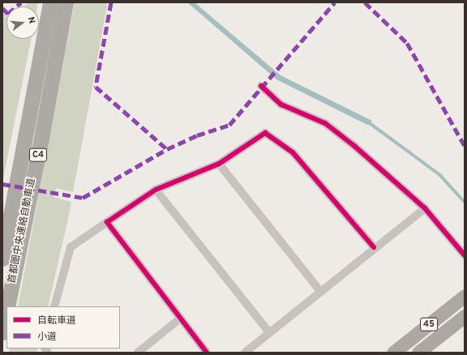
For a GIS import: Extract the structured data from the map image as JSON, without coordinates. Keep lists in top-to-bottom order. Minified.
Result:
{"streets":{"highway":["C4","首都圏中央連絡自動車道"],"main road":["45"]},"legend":["自転車道","小道"],"north":"right"}
